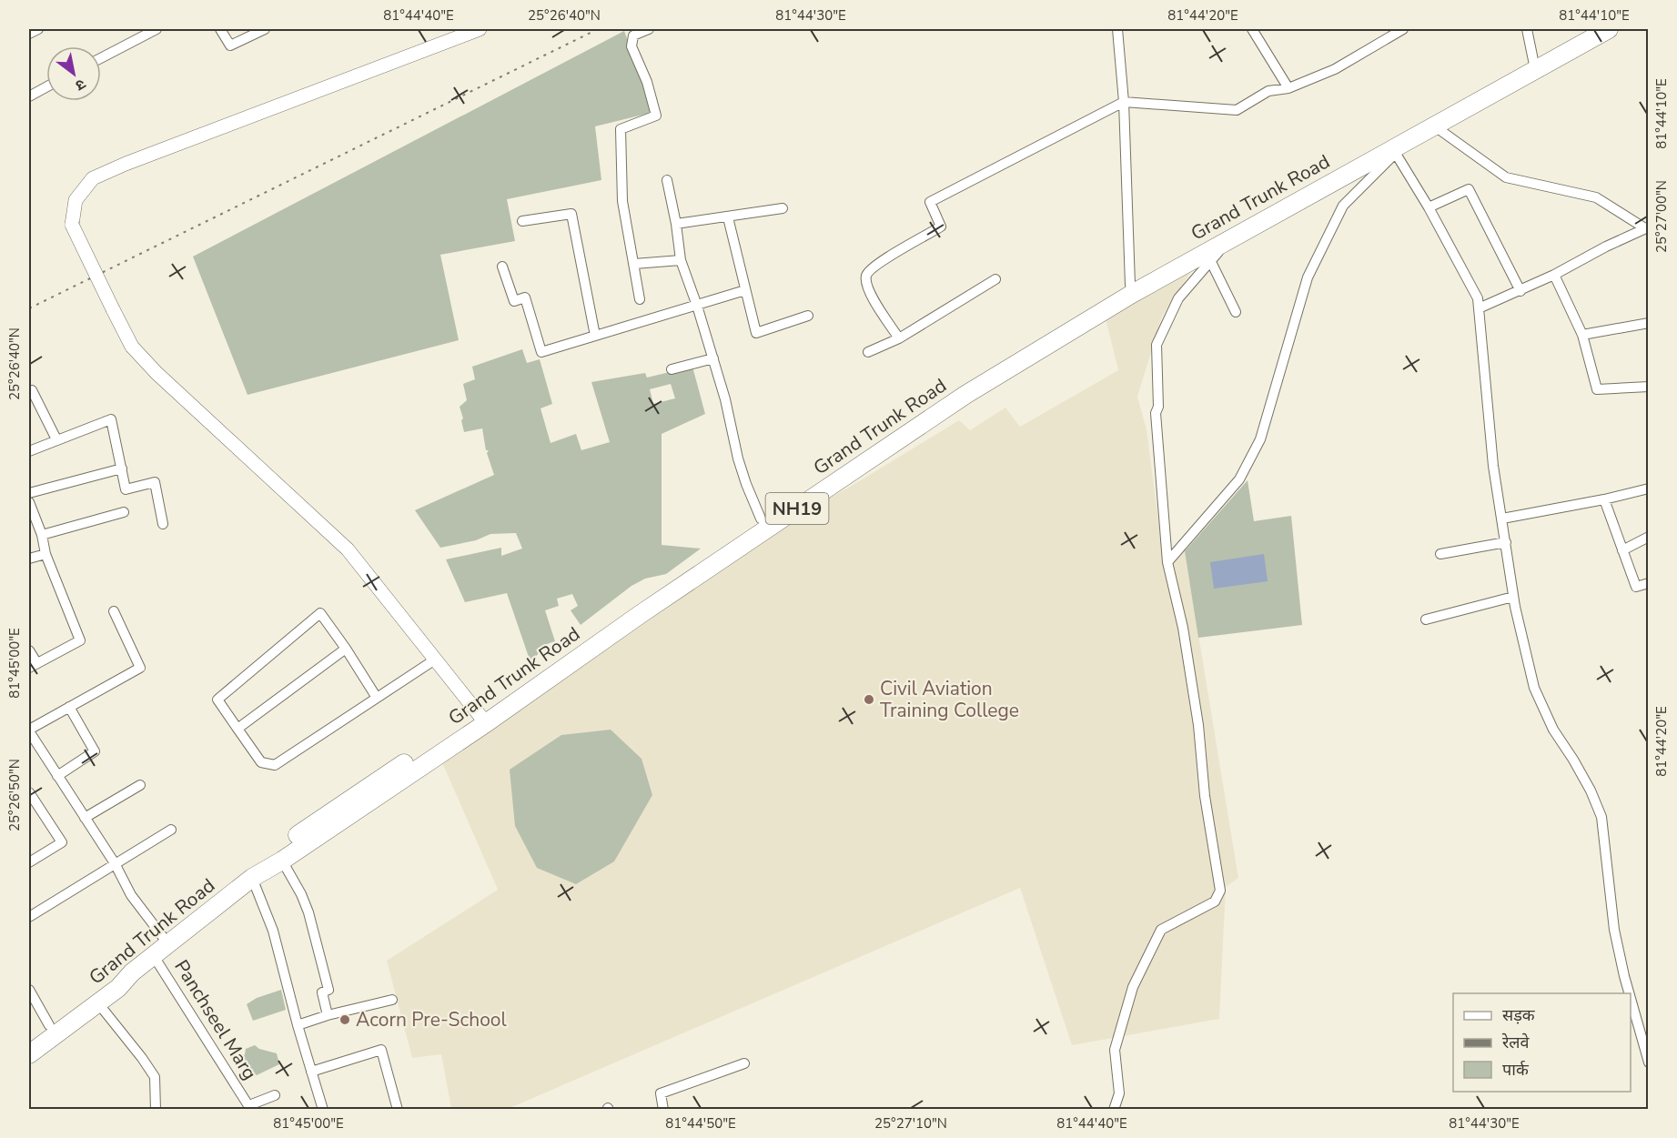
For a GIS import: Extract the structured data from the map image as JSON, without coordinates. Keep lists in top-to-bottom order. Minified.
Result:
{"streets":{"highway":["Grand Trunk Road","NH19"],"street":["Panchseel Marg"]},"crossings":[["Grand Trunk Road","Panchseel Marg"]],"places":["Civil Aviation Training College","Acorn Pre-School"],"legend":["सड़क","रेलवे","पार्क"],"north":"bottom right","coordinates":["81°44'40\"E","25°26'40\"N","81°44'30\"E","81°44'20\"E","81°44'10\"E","25°27'00\"N","81°45'00\"E","25°26'50\"N","81°44'50\"E","25°27'10\"N"]}
